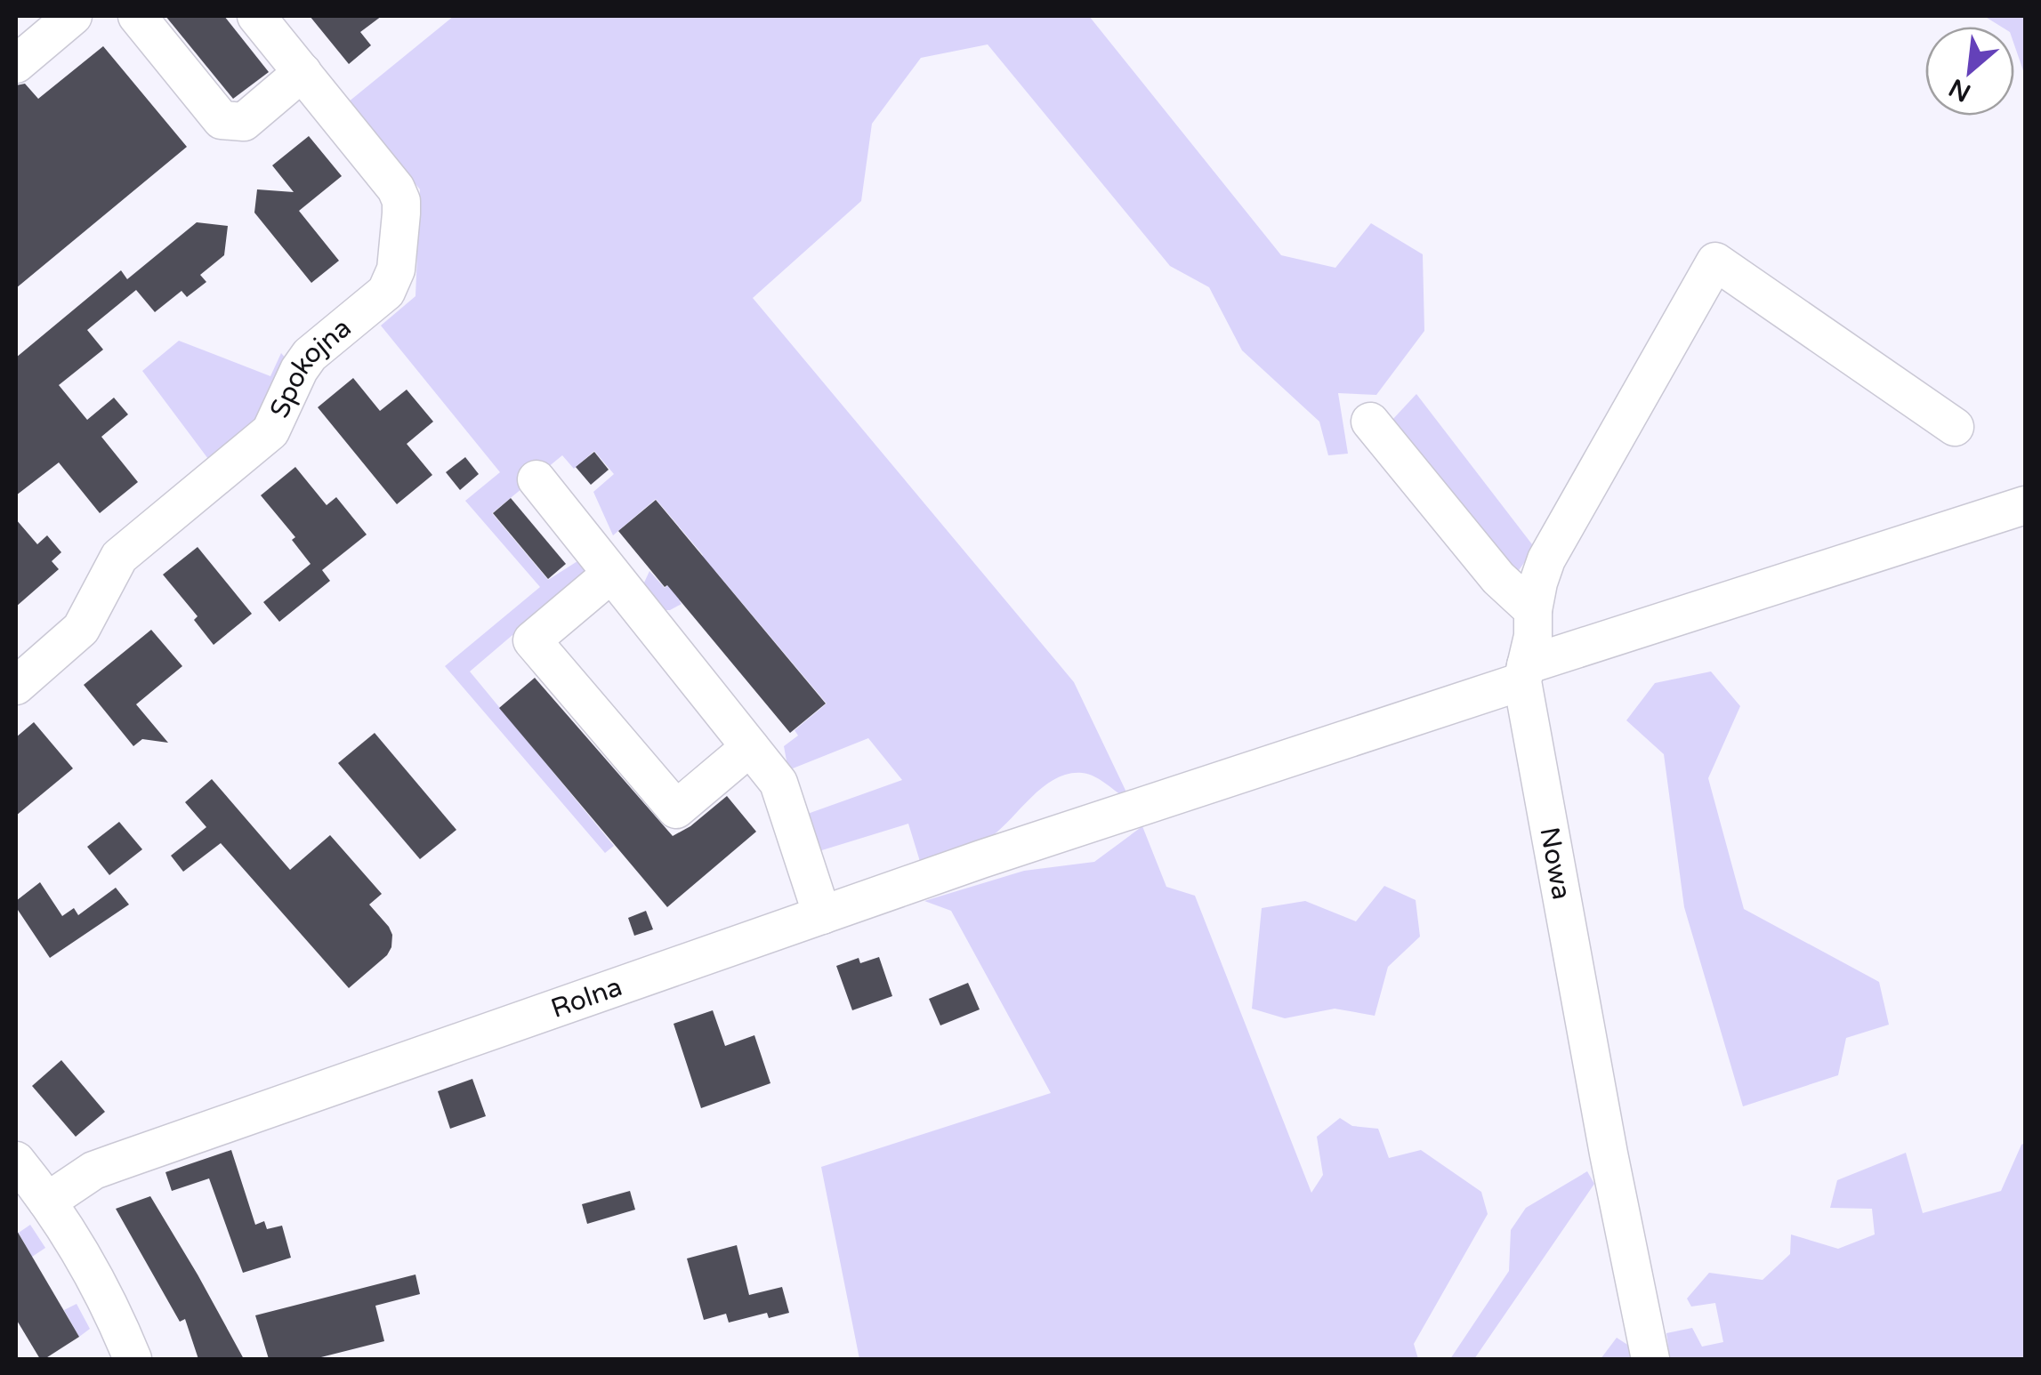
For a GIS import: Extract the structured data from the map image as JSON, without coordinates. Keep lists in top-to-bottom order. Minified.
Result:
{"streets":{"street":["Spokojna","Nowa","Rolna"]},"crossings":[["Nowa","Rolna"]],"north":"bottom left"}
